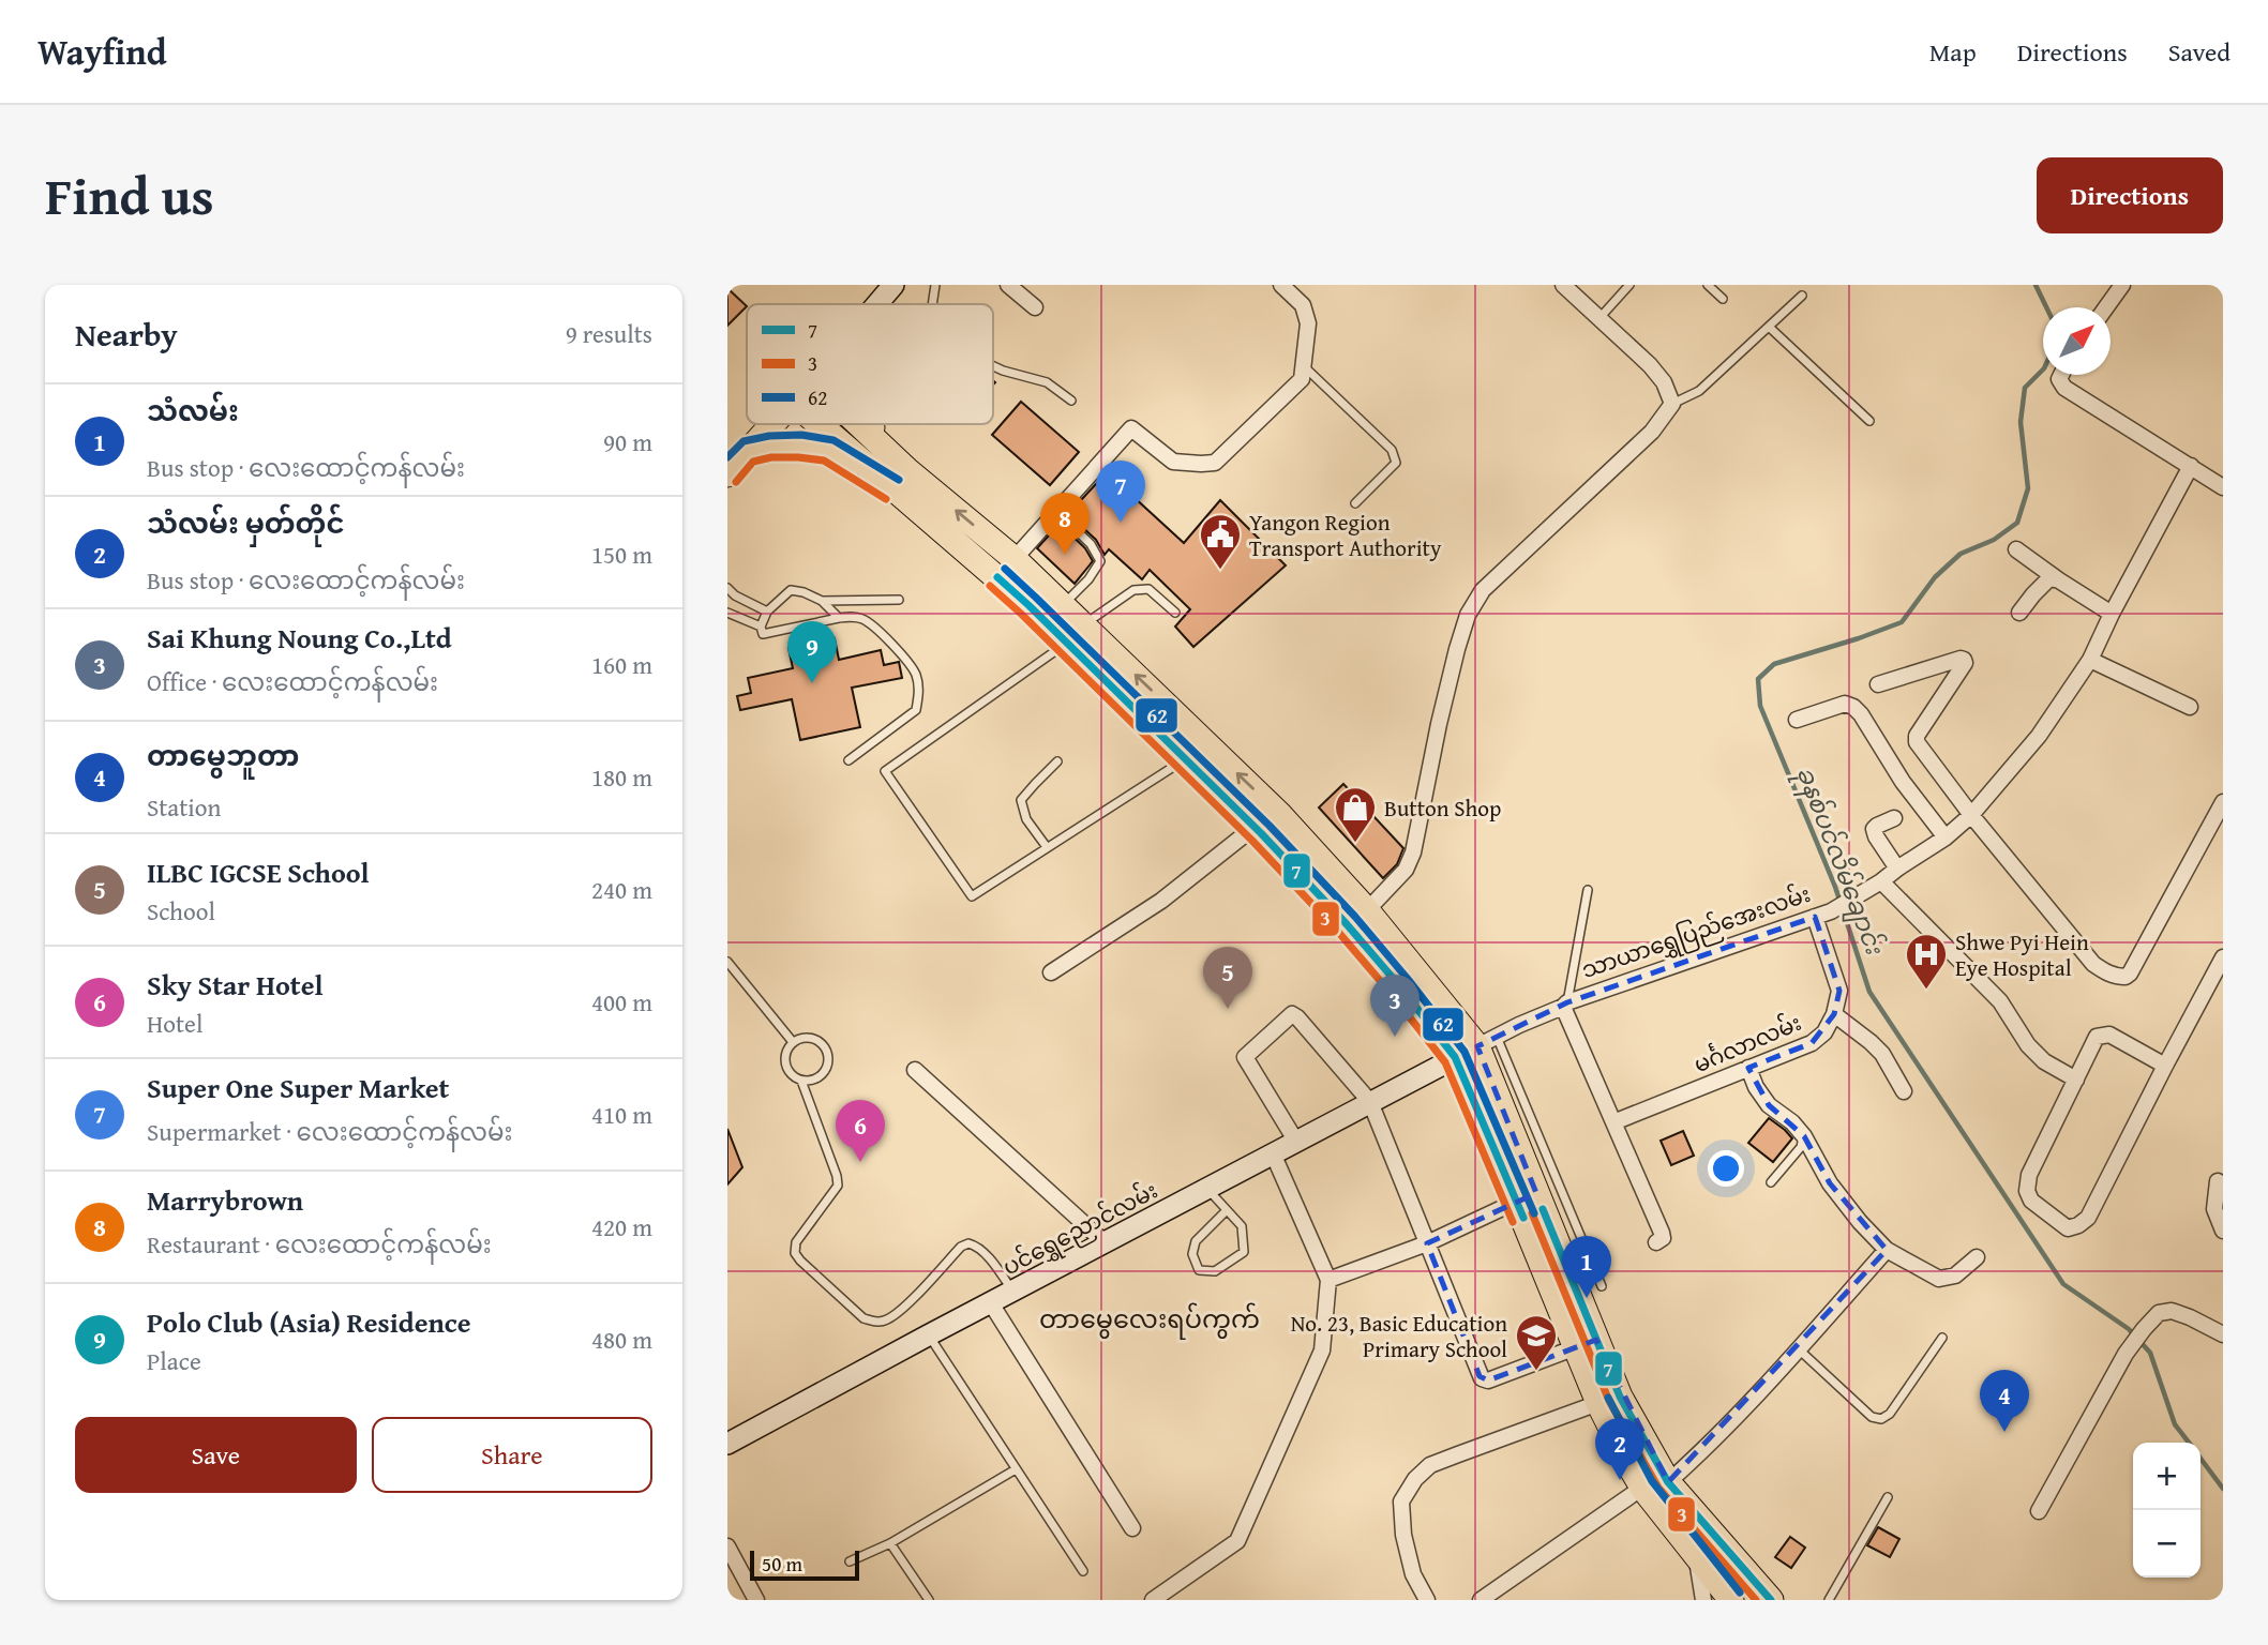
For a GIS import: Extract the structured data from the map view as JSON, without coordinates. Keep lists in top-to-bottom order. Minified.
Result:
{"streets":{"street":["သာယာရွှေပြည်အေးလမ်း","မင်္ဂလာလမ်း","ပင်ရွှေညောင်လမ်း"]},"crossings":[["သာယာရွှေပြည်အေးလမ်း","ပင်ရွှေညောင်လမ်း"]],"districts":["တာမွေလေးရပ်ကွက်"],"water":["ခုနစ်ပင်လိမ်ချောင်း"],"places":{"public building":["Yangon Region Transport Authority"],"shop":["Button Shop"],"hospital":["Shwe Pyi Hein Eye Hospital"],"school or university":["No. 23, Basic Education Primary School"]},"lines":["transit line 62","transit line 3","transit line 7"],"legend":["7","3","62"],"scale_bar":"50 m","north":"top right","page":{"header":"Wayfind","nav":["Map","Directions","Saved"],"title":"Find us","buttons":["Directions",["Save","Share"]],"heading":["Nearby","9 results"],"list":[{"mark":"1","name":"သံလမ်း","note":"Bus stop · လေးထောင့်ကန်လမ်း","value":"90 m"},{"mark":"2","name":"သံလမ်း မှတ်တိုင်","note":"Bus stop · လေးထောင့်ကန်လမ်း","value":"150 m"},{"mark":"3","name":"Sai Khung Noung Co.,Ltd","note":"Office · လေးထောင့်ကန်လမ်း","value":"160 m"},{"mark":"4","name":"တာမွေဘူတာ","note":"Station","value":"180 m"},{"mark":"5","name":"ILBC IGCSE School","note":"School","value":"240 m"},{"mark":"6","name":"Sky Star Hotel","note":"Hotel","value":"400 m"},{"mark":"7","name":"Super One Super Market","note":"Supermarket · လေးထောင့်ကန်လမ်း","value":"410 m"},{"mark":"8","name":"Marrybrown","note":"Restaurant · လေးထောင့်ကန်လမ်း","value":"420 m"},{"mark":"9","name":"Polo Club (Asia) Residence","note":"Place","value":"480 m"}],"pins":["7","8","9","5","3","6","1","4","2"],"map_buttons":["+","−"],"scale":"50 m"}}
